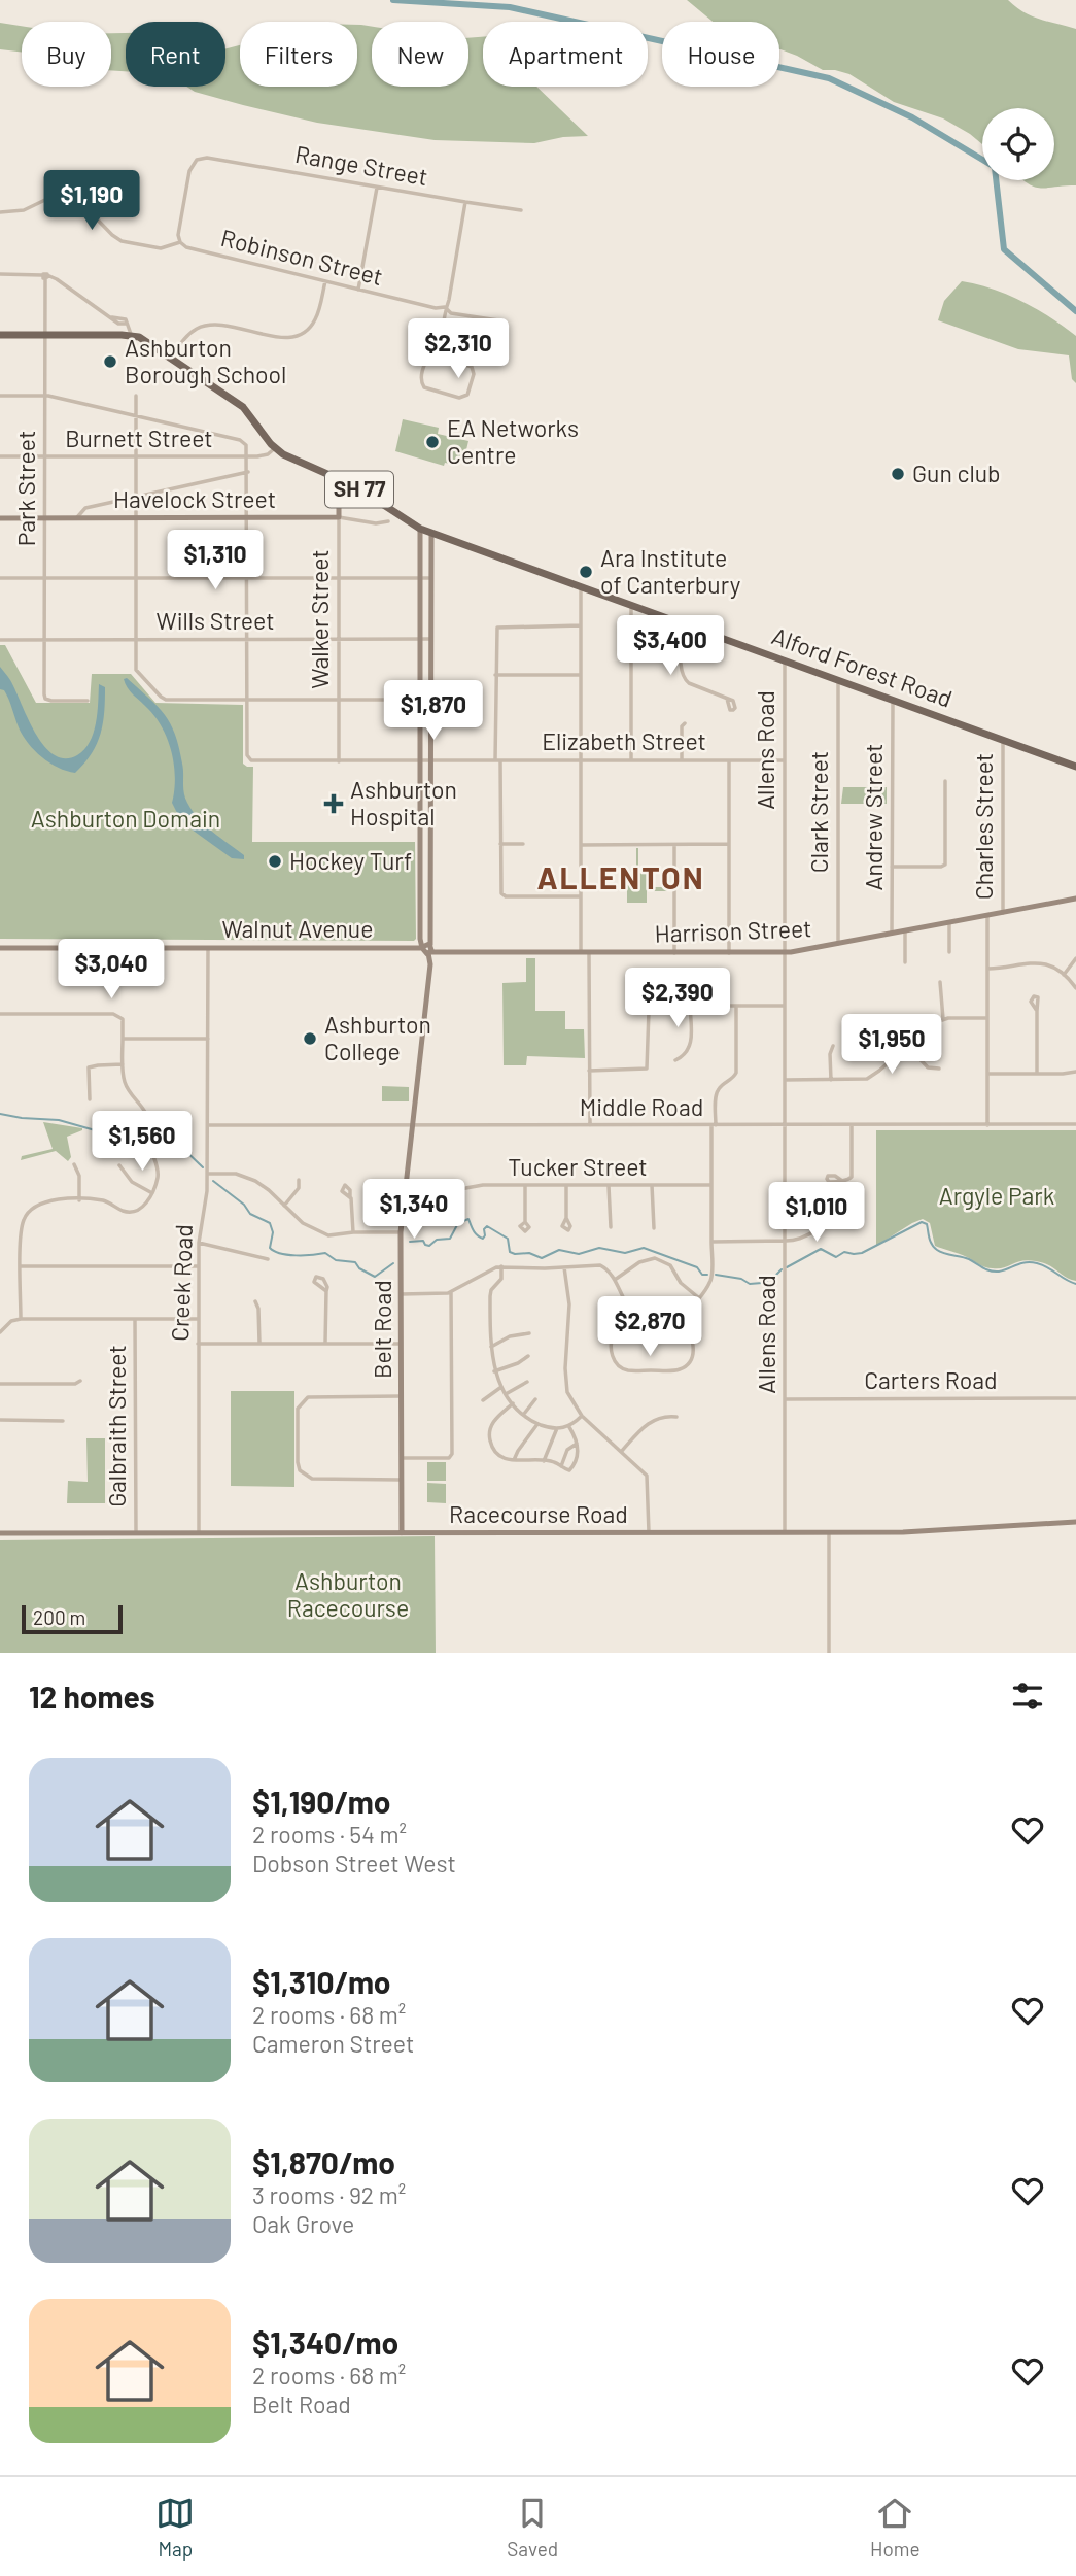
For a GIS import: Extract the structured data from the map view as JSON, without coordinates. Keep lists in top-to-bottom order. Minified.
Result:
{"streets":{"main road":["SH 77","Alford Forest Road"],"street":["Range Street","Robinson Street","Burnett Street","Park Street","Havelock Street","Walker Street","Wills Street","Elizabeth Street","Allens Road","Clark Street","Andrew Street","Charles Street","Walnut Avenue","Harrison Street","Middle Road","Tucker Street","Creek Road","Belt Road","Carters Road","Galbraith Street","Racecourse Road"]},"crossings":[["Range Street","Robinson Street"],["Burnett Street","Park Street"],["Burnett Street","SH 77"],["Park Street","SH 77"],["Park Street","Havelock Street"],["Park Street","Wills Street"],["SH 77","Walker Street"],["SH 77","Alford Forest Road"],["SH 77","Belt Road"],["Havelock Street","Walker Street"],["Walker Street","Wills Street"],["Walker Street","Elizabeth Street"],["Wills Street","Belt Road"],["Alford Forest Road","Allens Road"],["Alford Forest Road","Clark Street"],["Alford Forest Road","Andrew Street"],["Alford Forest Road","Charles Street"],["Alford Forest Road","Belt Road"],["Elizabeth Street","Allens Road"],["Elizabeth Street","Belt Road"],["Allens Road","Harrison Street"],["Allens Road","Middle Road"],["Allens Road","Carters Road"],["Allens Road","Racecourse Road"],["Clark Street","Harrison Street"],["Andrew Street","Harrison Street"],["Charles Street","Harrison Street"],["Walnut Avenue","Creek Road"],["Harrison Street","Belt Road"],["Middle Road","Creek Road"],["Middle Road","Belt Road"],["Tucker Street","Belt Road"],["Creek Road","Racecourse Road"],["Belt Road","Racecourse Road"],["Galbraith Street","Racecourse Road"]],"districts":["ALLENTON"],"parks":["Ashburton Domain","Argyle Park","Ashburton Racecourse"],"places":{"other":["Ashburton Borough School","EA Networks Centre","Gun club","Ara Institute of Canterbury","Hockey Turf","Ashburton College"],"health":["Ashburton Hospital"]},"scale_bar":"200 m","page":{"chip":["Buy","Rent","Filters","New","Apartment","House"],"price":["$1,190","$2,310","$1,310","$3,400","$1,870","$3,040","$2,390","$1,950","$1,560","$1,340","$1,010","$2,870"],"scale":"200 m","heading":"12 homes","list":[{"name":"$1,190/mo","note":"2 rooms · 54 m² · Dobson Street West"},{"name":"$1,310/mo","note":"2 rooms · 68 m² · Cameron Street"},{"name":"$1,870/mo","note":"3 rooms · 92 m² · Oak Grove"},{"name":"$1,340/mo","note":"2 rooms · 68 m² · Belt Road"}],"tabs":["Map","Saved","Home"]}}
